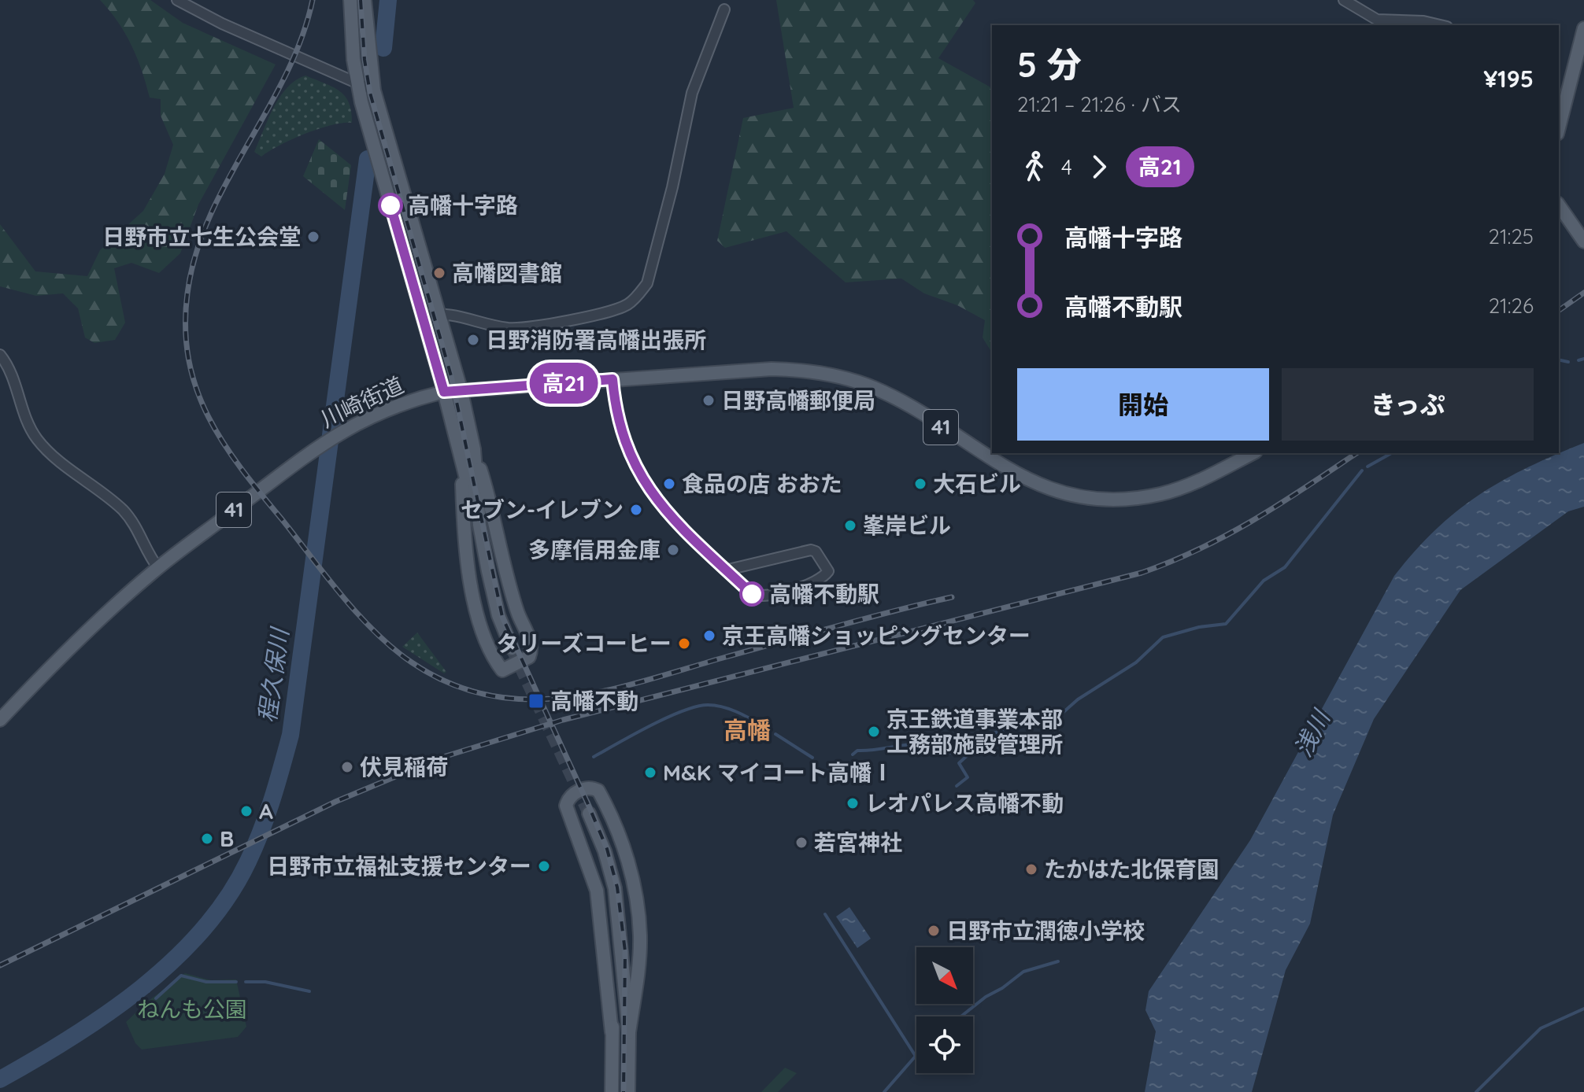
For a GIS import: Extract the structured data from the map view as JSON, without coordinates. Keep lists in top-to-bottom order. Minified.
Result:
{"streets":{"main road":["川崎街道","41"]},"districts":["高幡"],"water":["程久保川","浅川"],"parks":["ねんも公園"],"places":{"other":["高幡十字路","日野市立七生公会堂","高幡図書館","日野消防署高幡出張所","日野高幡郵便局","食品の店 おおた","大石ビル","セブン-イレブン","峯岸ビル","多摩信用金庫","高幡不動駅","京王高幡ショッピングセンター","タリーズコーヒー","京王鉄道事業本部 工務部施設管理所","伏見稲荷","M&K マイコート高幡Ⅰ","レオパレス高幡不動","A","B","若宮神社","日野市立福祉支援センター","たかはた北保育園","日野市立潤徳小学校"],"transit":["高幡不動"]},"lines":["bus line 高21"],"north":"bottom right","page":{"on_map":"高21","heading":["5 分","21:21 – 21:26 · バス","¥195"],"legs":["4","高21"],"list":[{"name":"高幡十字路","value":"21:25"},{"name":"高幡不動駅","value":"21:26"}],"buttons":["開始","きっぷ"]}}
